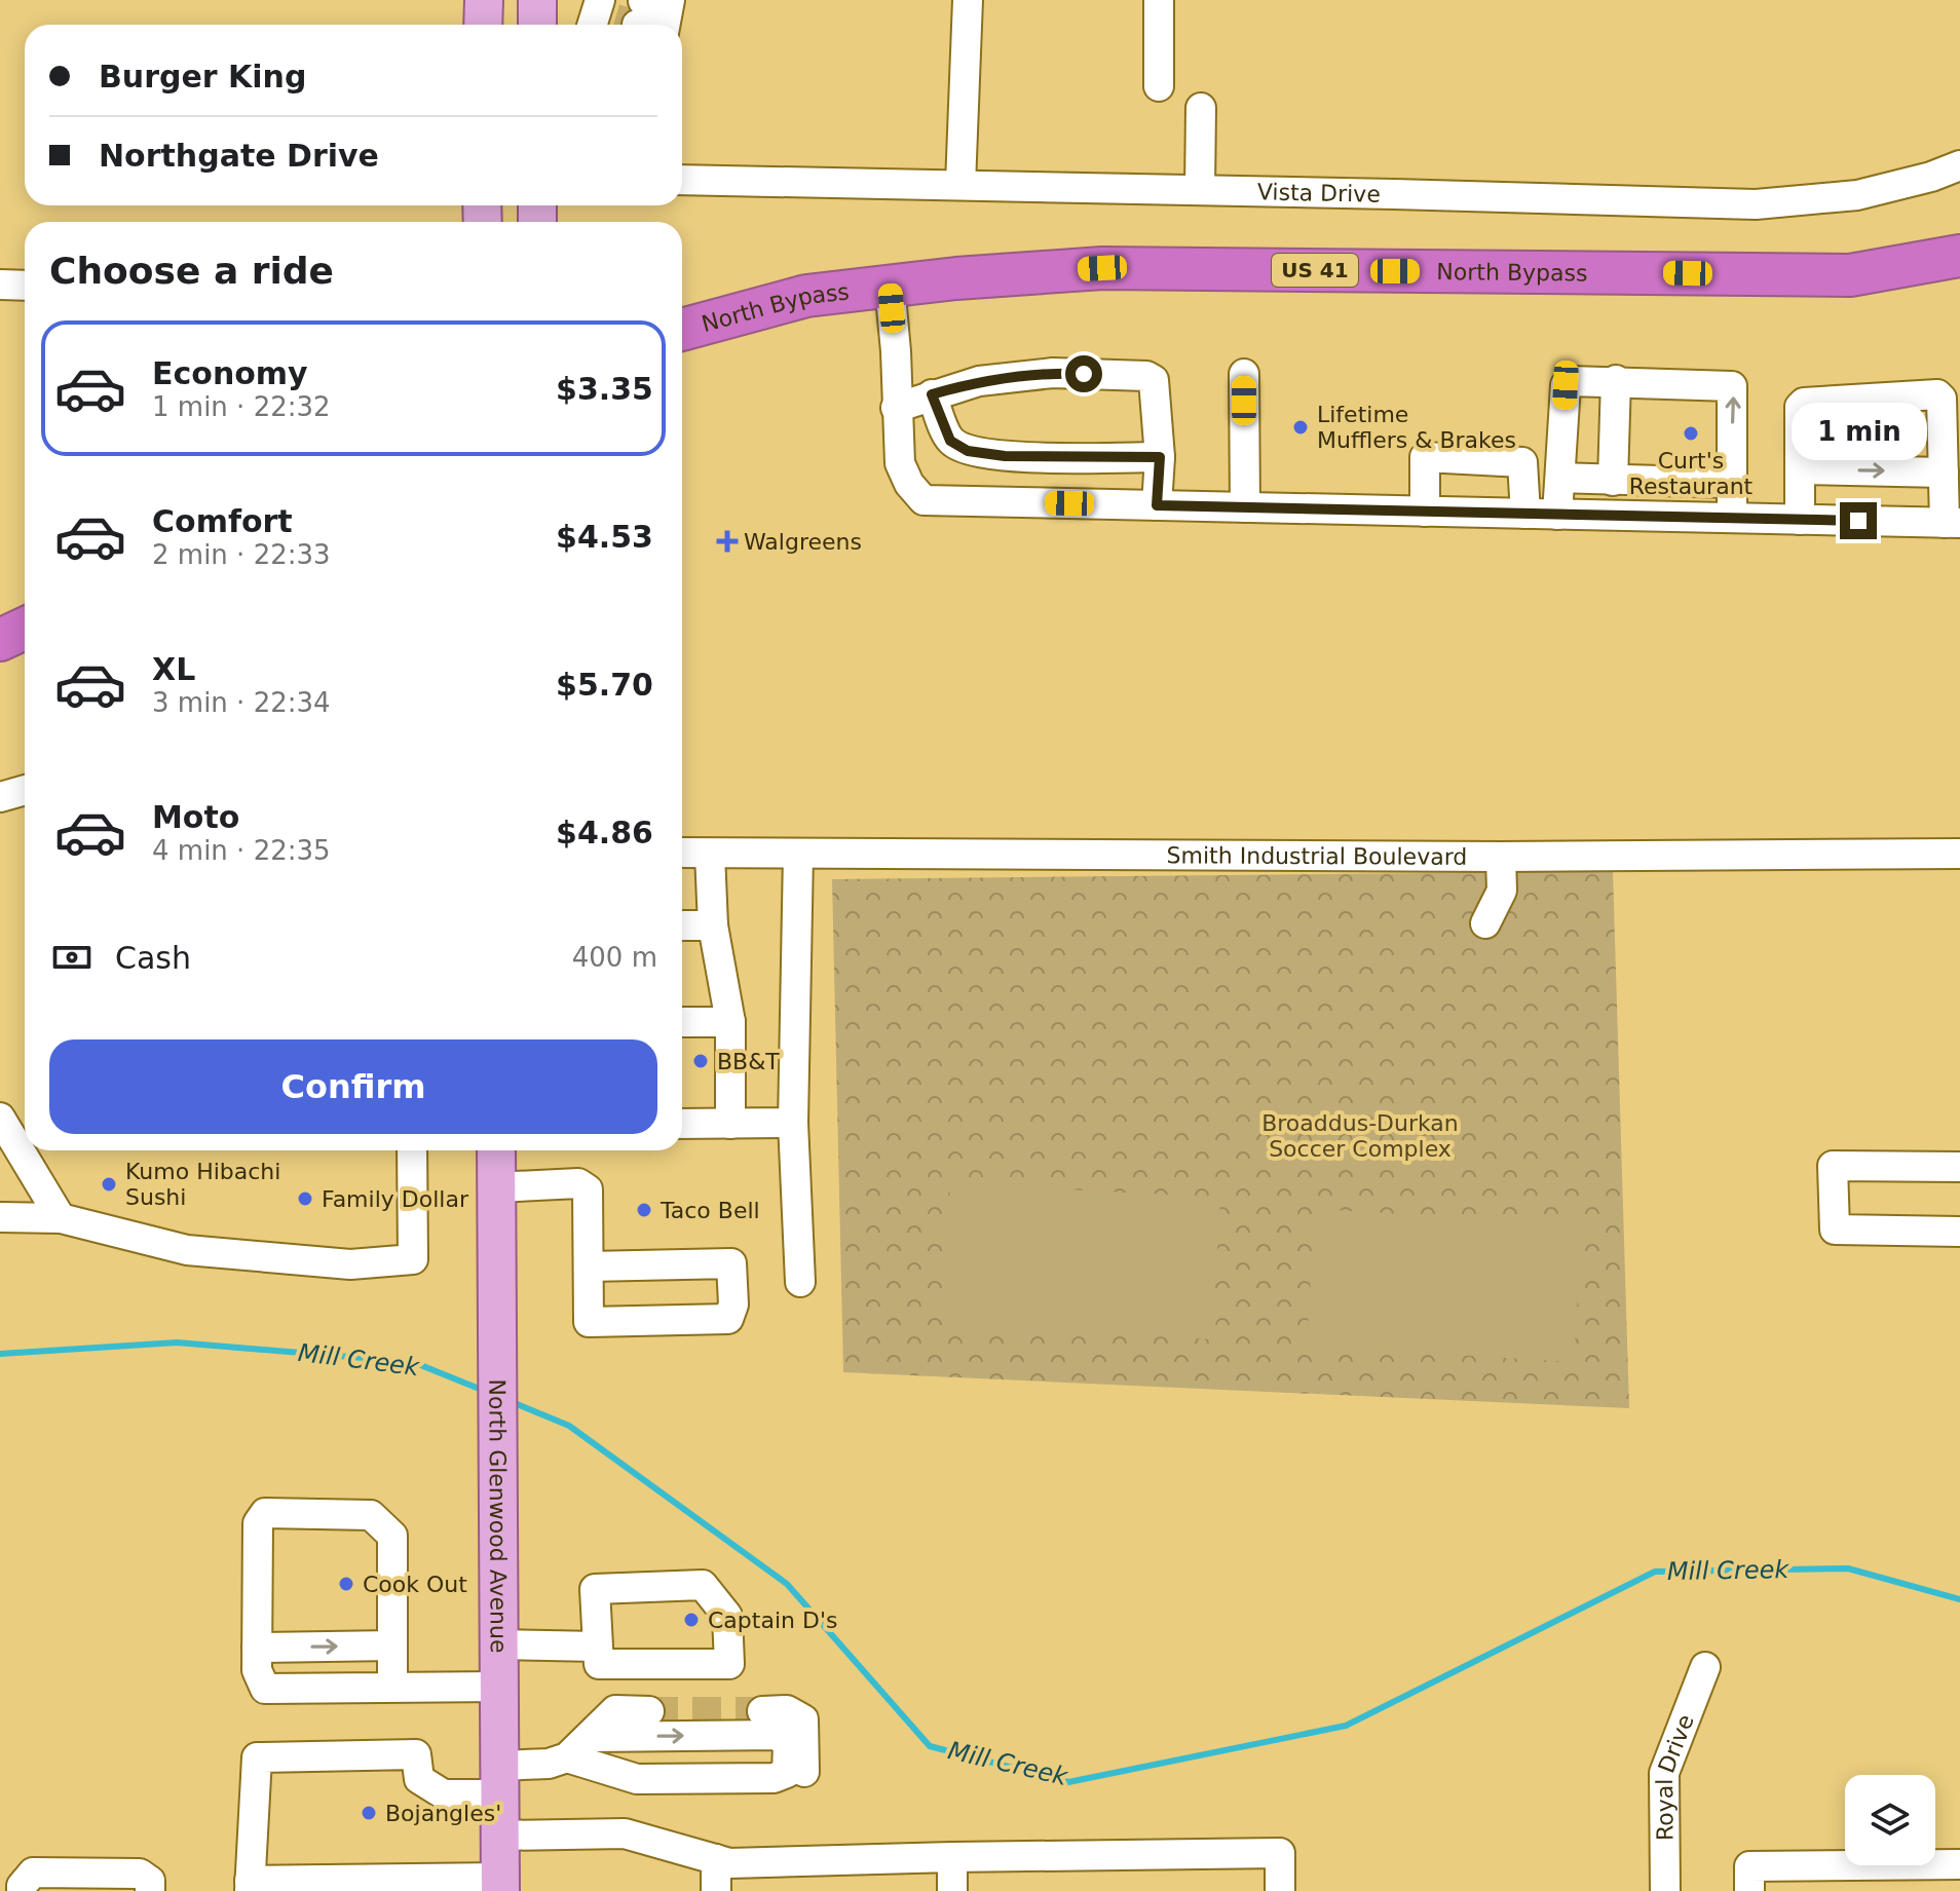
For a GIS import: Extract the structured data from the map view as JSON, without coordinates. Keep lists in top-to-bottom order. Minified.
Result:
{"streets":{"highway":["US 41","North Bypass"],"main road":["North Glenwood Avenue"],"street":["Vista Drive","Smith Industrial Boulevard","Royal Drive"]},"water":["Mill Creek"],"parks":["Broaddus-Durkan Soccer Complex"],"places":{"other":["Lifetime Mufflers & Brakes","Curt's Restaurant","BB&T","Kumo Hibachi Sushi","Family Dollar","Taco Bell","Cook Out","Captain D's","Bojangles'"],"health":["Walgreens"]},"page":{"banner":["Burger King","Northgate Drive"],"heading":"Choose a ride","list":[{"name":"Economy","note":"1 min · 22:32","value":"$3.35"},{"name":"Comfort","note":"2 min · 22:33","value":"$4.53"},{"name":"XL","note":"3 min · 22:34","value":"$5.70"},{"name":"Moto","note":"4 min · 22:35","value":"$4.86"}],"bubble":"1 min","pay":["Cash","400 m"],"buttons":"Confirm"}}
